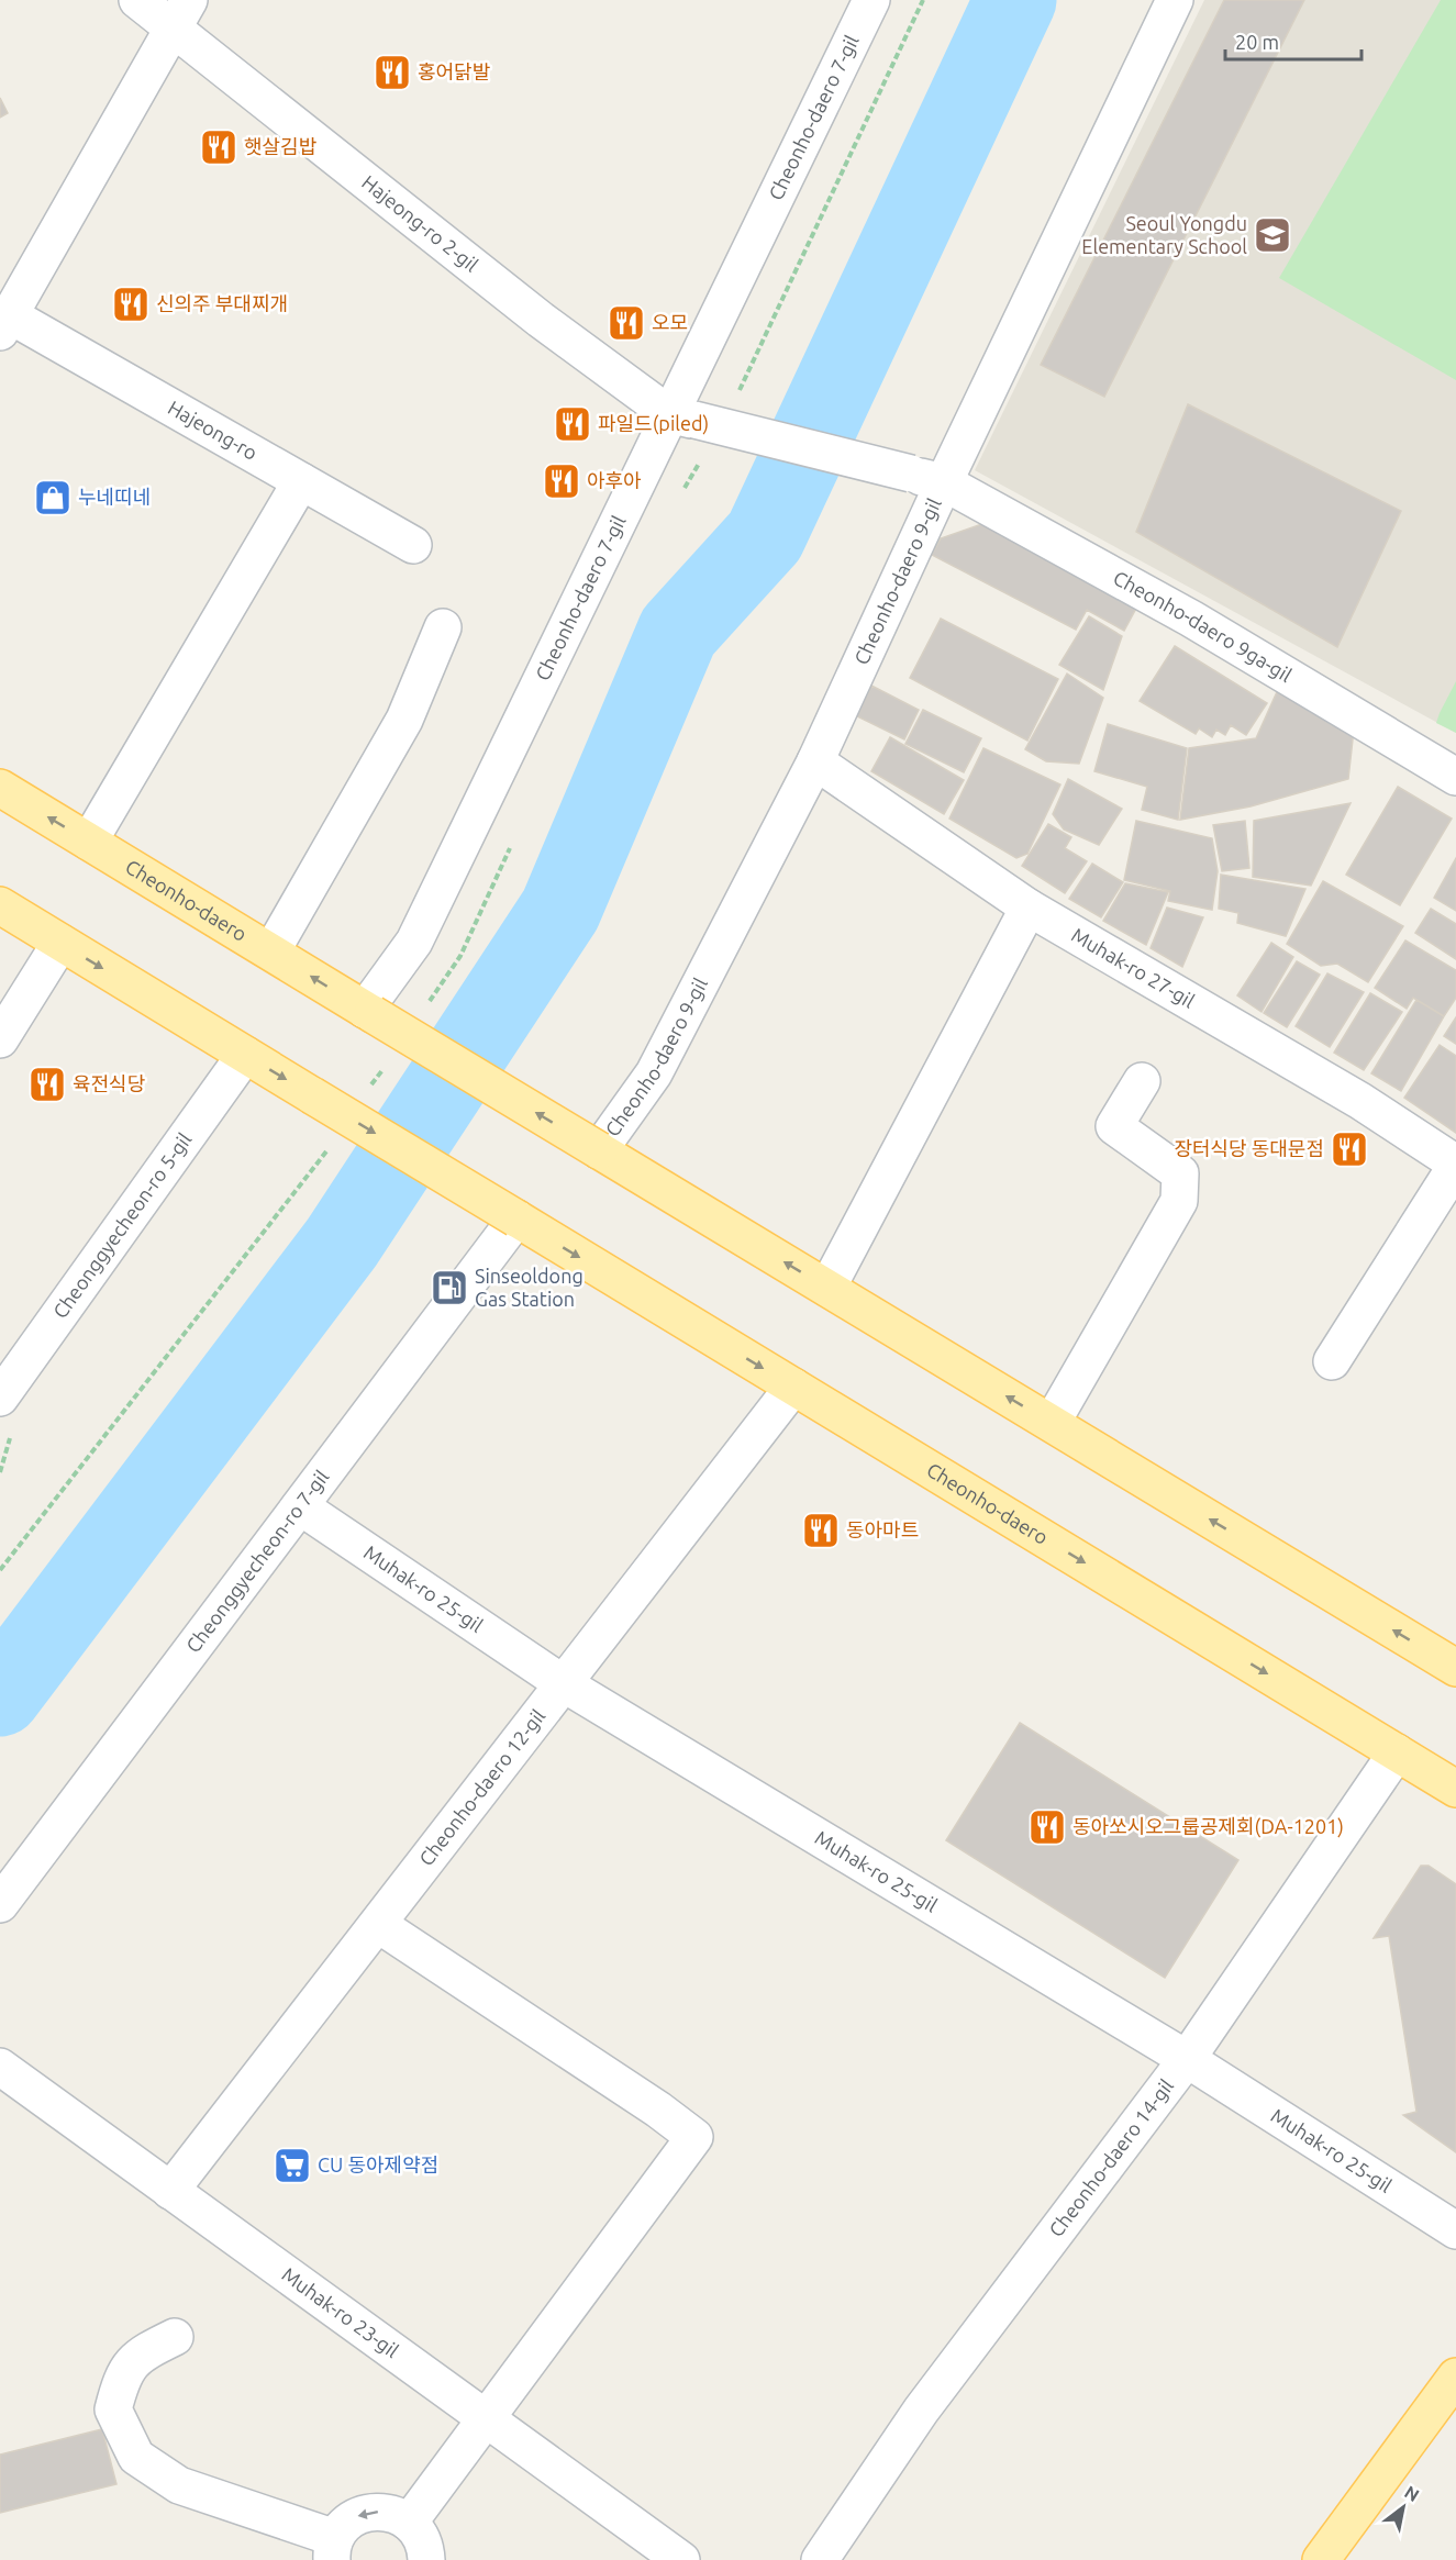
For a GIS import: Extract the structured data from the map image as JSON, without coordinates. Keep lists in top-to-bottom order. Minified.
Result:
{"streets":{"main road":["Cheonho-daero"],"street":["Cheonho-daero 7-gil","Hajeong-ro 2-gil","Hajeong-ro","Cheonho-daero 9-gil","Cheonho-daero 9ga-gil","Muhak-ro 27-gil","Cheonggyecheon-ro 5-gil","Cheonggyecheon-ro 7-gil","Muhak-ro 25-gil","Cheonho-daero 12-gil","Cheonho-daero 14-gil","Muhak-ro 23-gil"]},"crossings":[["Cheonho-daero 7-gil","Hajeong-ro 2-gil"],["Cheonho-daero 7-gil","Cheonho-daero 9ga-gil"],["Cheonho-daero 7-gil","Cheonho-daero"],["Hajeong-ro 2-gil","Hajeong-ro"],["Hajeong-ro 2-gil","Cheonho-daero 9ga-gil"],["Cheonho-daero 9-gil","Cheonho-daero 9ga-gil"],["Cheonho-daero 9-gil","Cheonho-daero"],["Cheonho-daero 9-gil","Muhak-ro 27-gil"],["Cheonho-daero","Cheonggyecheon-ro 5-gil"],["Cheonho-daero","Cheonggyecheon-ro 7-gil"],["Cheonho-daero","Cheonho-daero 12-gil"],["Cheonho-daero","Cheonho-daero 14-gil"],["Cheonggyecheon-ro 7-gil","Muhak-ro 25-gil"],["Muhak-ro 25-gil","Cheonho-daero 12-gil"],["Muhak-ro 25-gil","Cheonho-daero 14-gil"],["Cheonho-daero 12-gil","Muhak-ro 23-gil"]],"places":{"restaurant":["홍어닭발","햇살김밥","신의주 부대찌개","오모","파일드(piled)","아후아","육전식당","장터식당 동대문점","동아마트","동아쏘시오그룹공제회(DA-1201)"],"school or university":["Seoul Yongdu Elementary School"],"shop":["누네띠네"],"fuel station":["Sinseoldong Gas Station"],"supermarket":["CU 동아제약점"]},"scale_bar":"20 m","north":"top right"}
